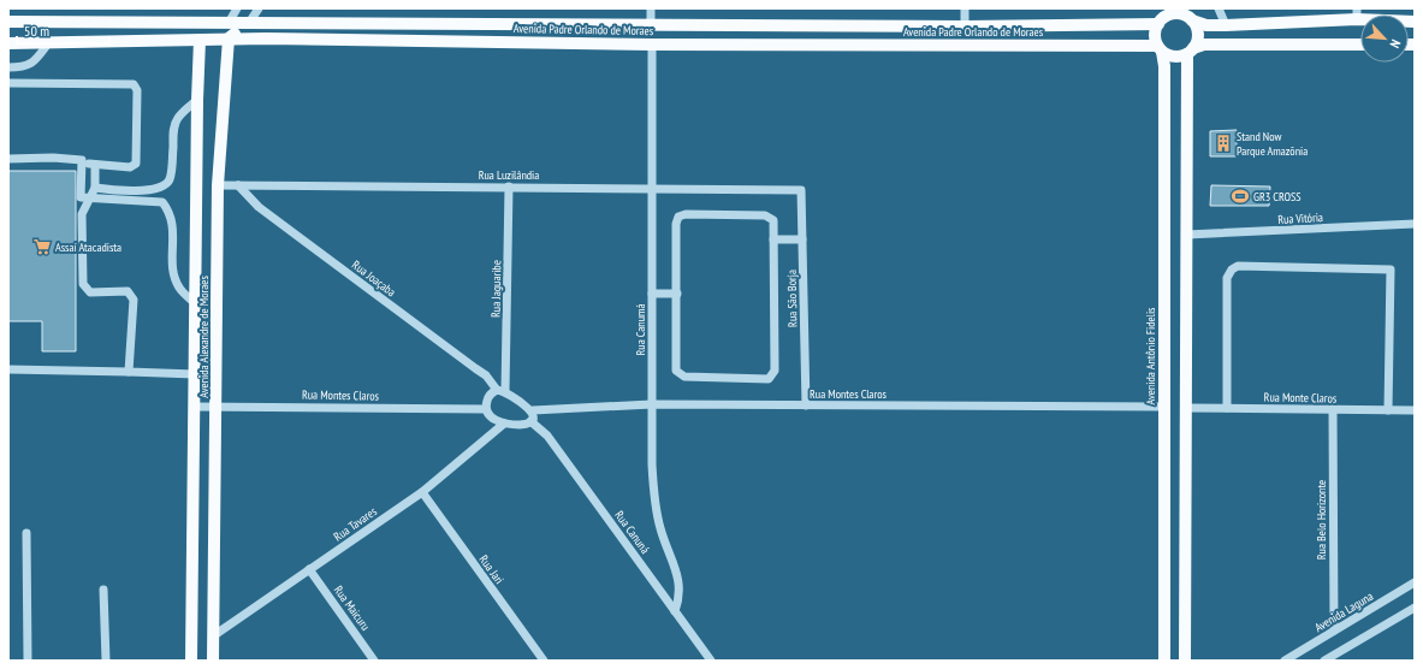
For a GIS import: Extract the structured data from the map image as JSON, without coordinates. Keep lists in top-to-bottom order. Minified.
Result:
{"streets":{"main road":["Avenida Padre Orlando de Moraes","Avenida Alexandre de Moraes","Avenida Antônio Fidelis"],"street":["Rua Luzilândia","Rua Vitória","Rua Joaçaba","Rua Jaguaribe","Rua São Borja","Rua Canumá","Rua Montes Claros","Rua Monte Claros","Rua Belo Horizonte","Rua Tavares","Rua Canuná","Rua Jari","Rua Maicuru","Avenida Laguna"]},"crossings":[["Avenida Padre Orlando de Moraes","Rua Canumá"],["Avenida Padre Orlando de Moraes","Avenida Alexandre de Moraes"],["Avenida Padre Orlando de Moraes","Avenida Antônio Fidelis"],["Rua Luzilândia","Rua Joaçaba"],["Rua Luzilândia","Rua Jaguaribe"],["Rua Luzilândia","Rua São Borja"],["Rua Luzilândia","Rua Canumá"],["Rua Luzilândia","Avenida Alexandre de Moraes"],["Rua Joaçaba","Rua Jaguaribe"],["Rua Joaçaba","Rua Montes Claros"],["Rua São Borja","Rua Montes Claros"],["Rua Canumá","Rua Montes Claros"],["Rua Canumá","Rua Canuná"],["Avenida Alexandre de Moraes","Rua Montes Claros"],["Avenida Alexandre de Moraes","Rua Tavares"],["Avenida Antônio Fidelis","Rua Montes Claros"],["Rua Monte Claros","Rua Belo Horizonte"],["Rua Belo Horizonte","Avenida Laguna"],["Rua Tavares","Rua Jari"],["Rua Tavares","Rua Maicuru"]],"places":{"building":["Stand Now Parque Amazõnia"],"sports":["GR3 CROSS"],"supermarket":["Assaí Atacadista"]},"scale_bar":"50 m","north":"bottom right"}
